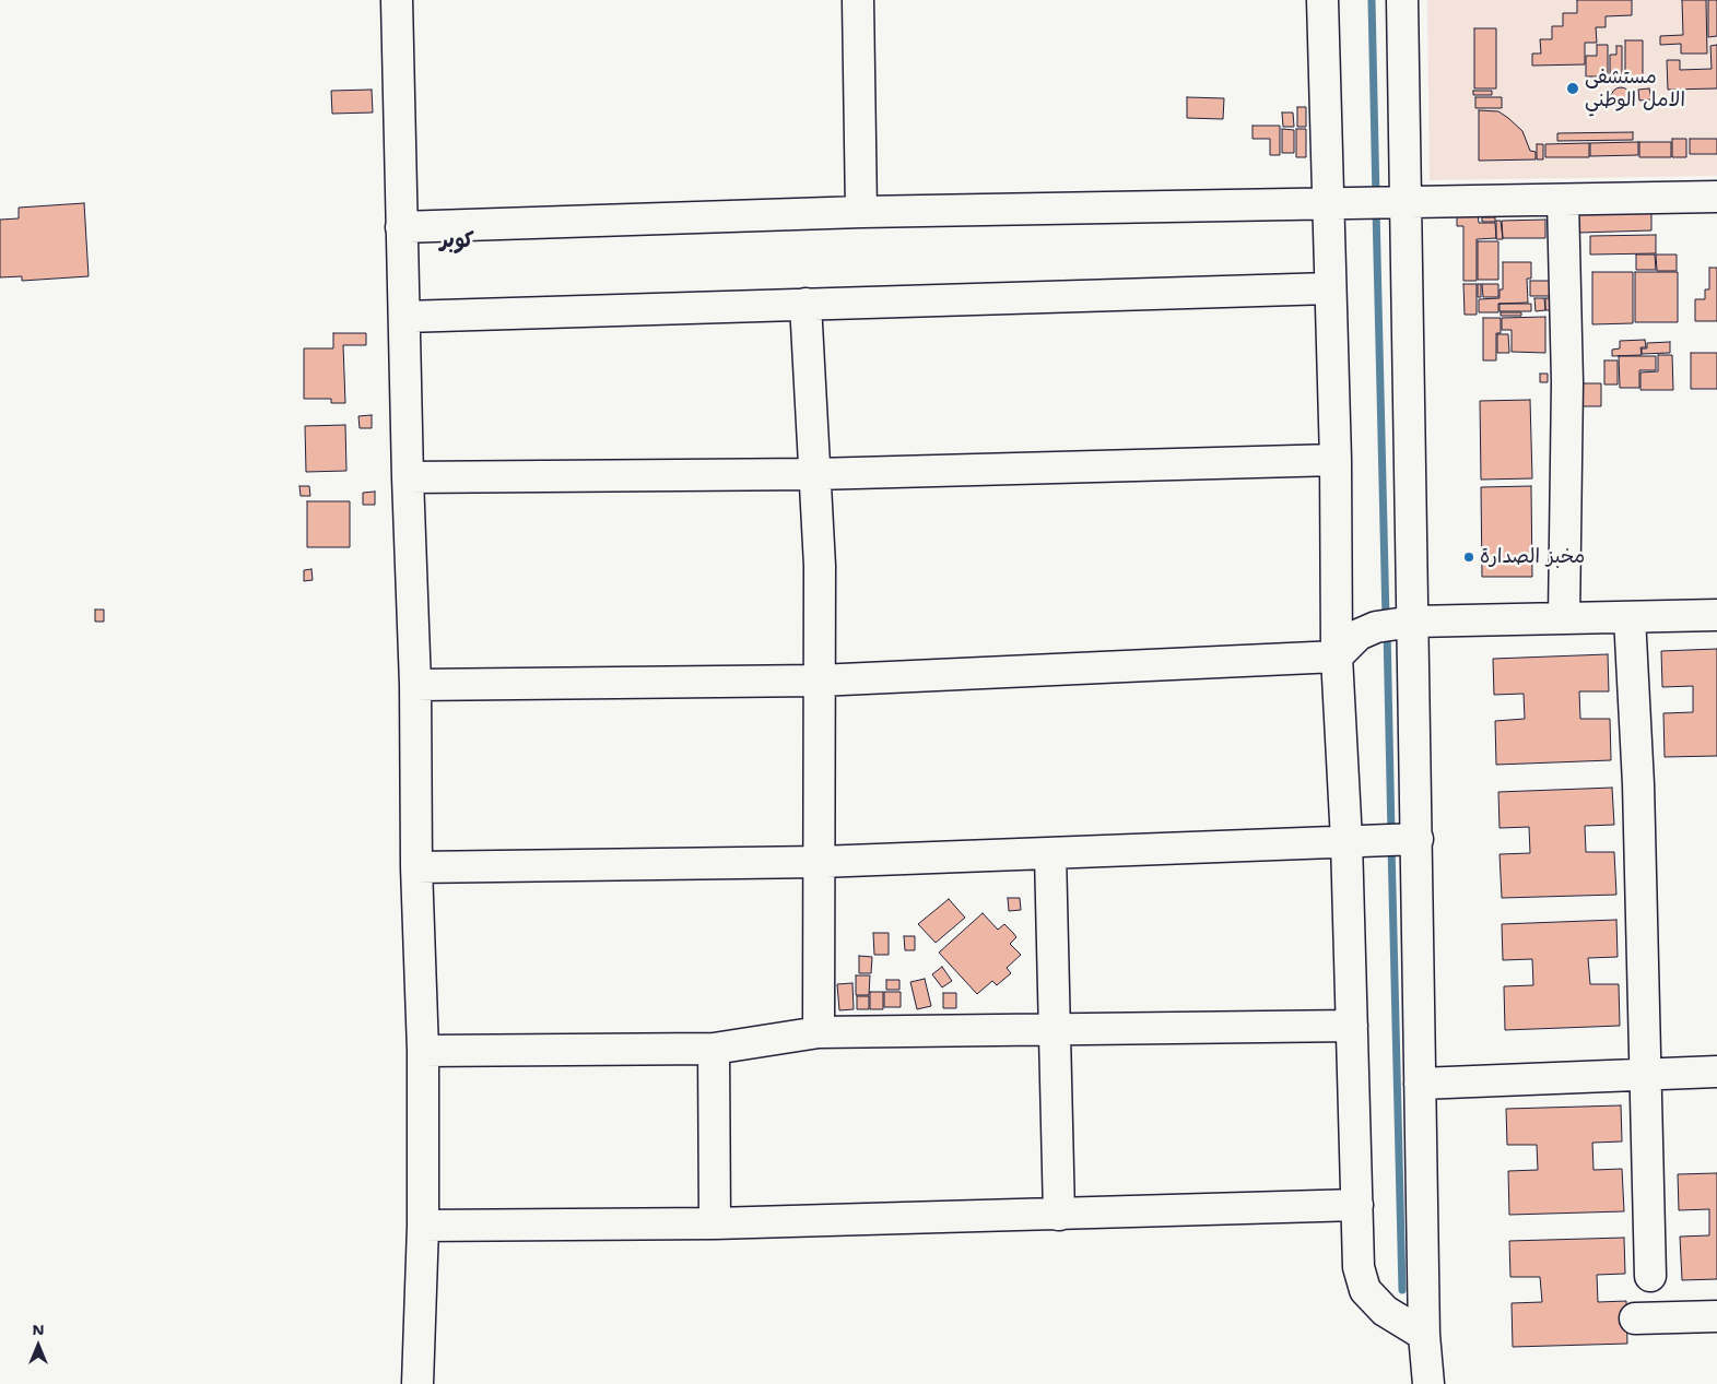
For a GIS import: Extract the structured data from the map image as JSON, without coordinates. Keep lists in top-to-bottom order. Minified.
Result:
{"districts":["كوبر"],"places":["مستشفى الامل الوطني","مخبز الصدارة"],"north":"top"}
